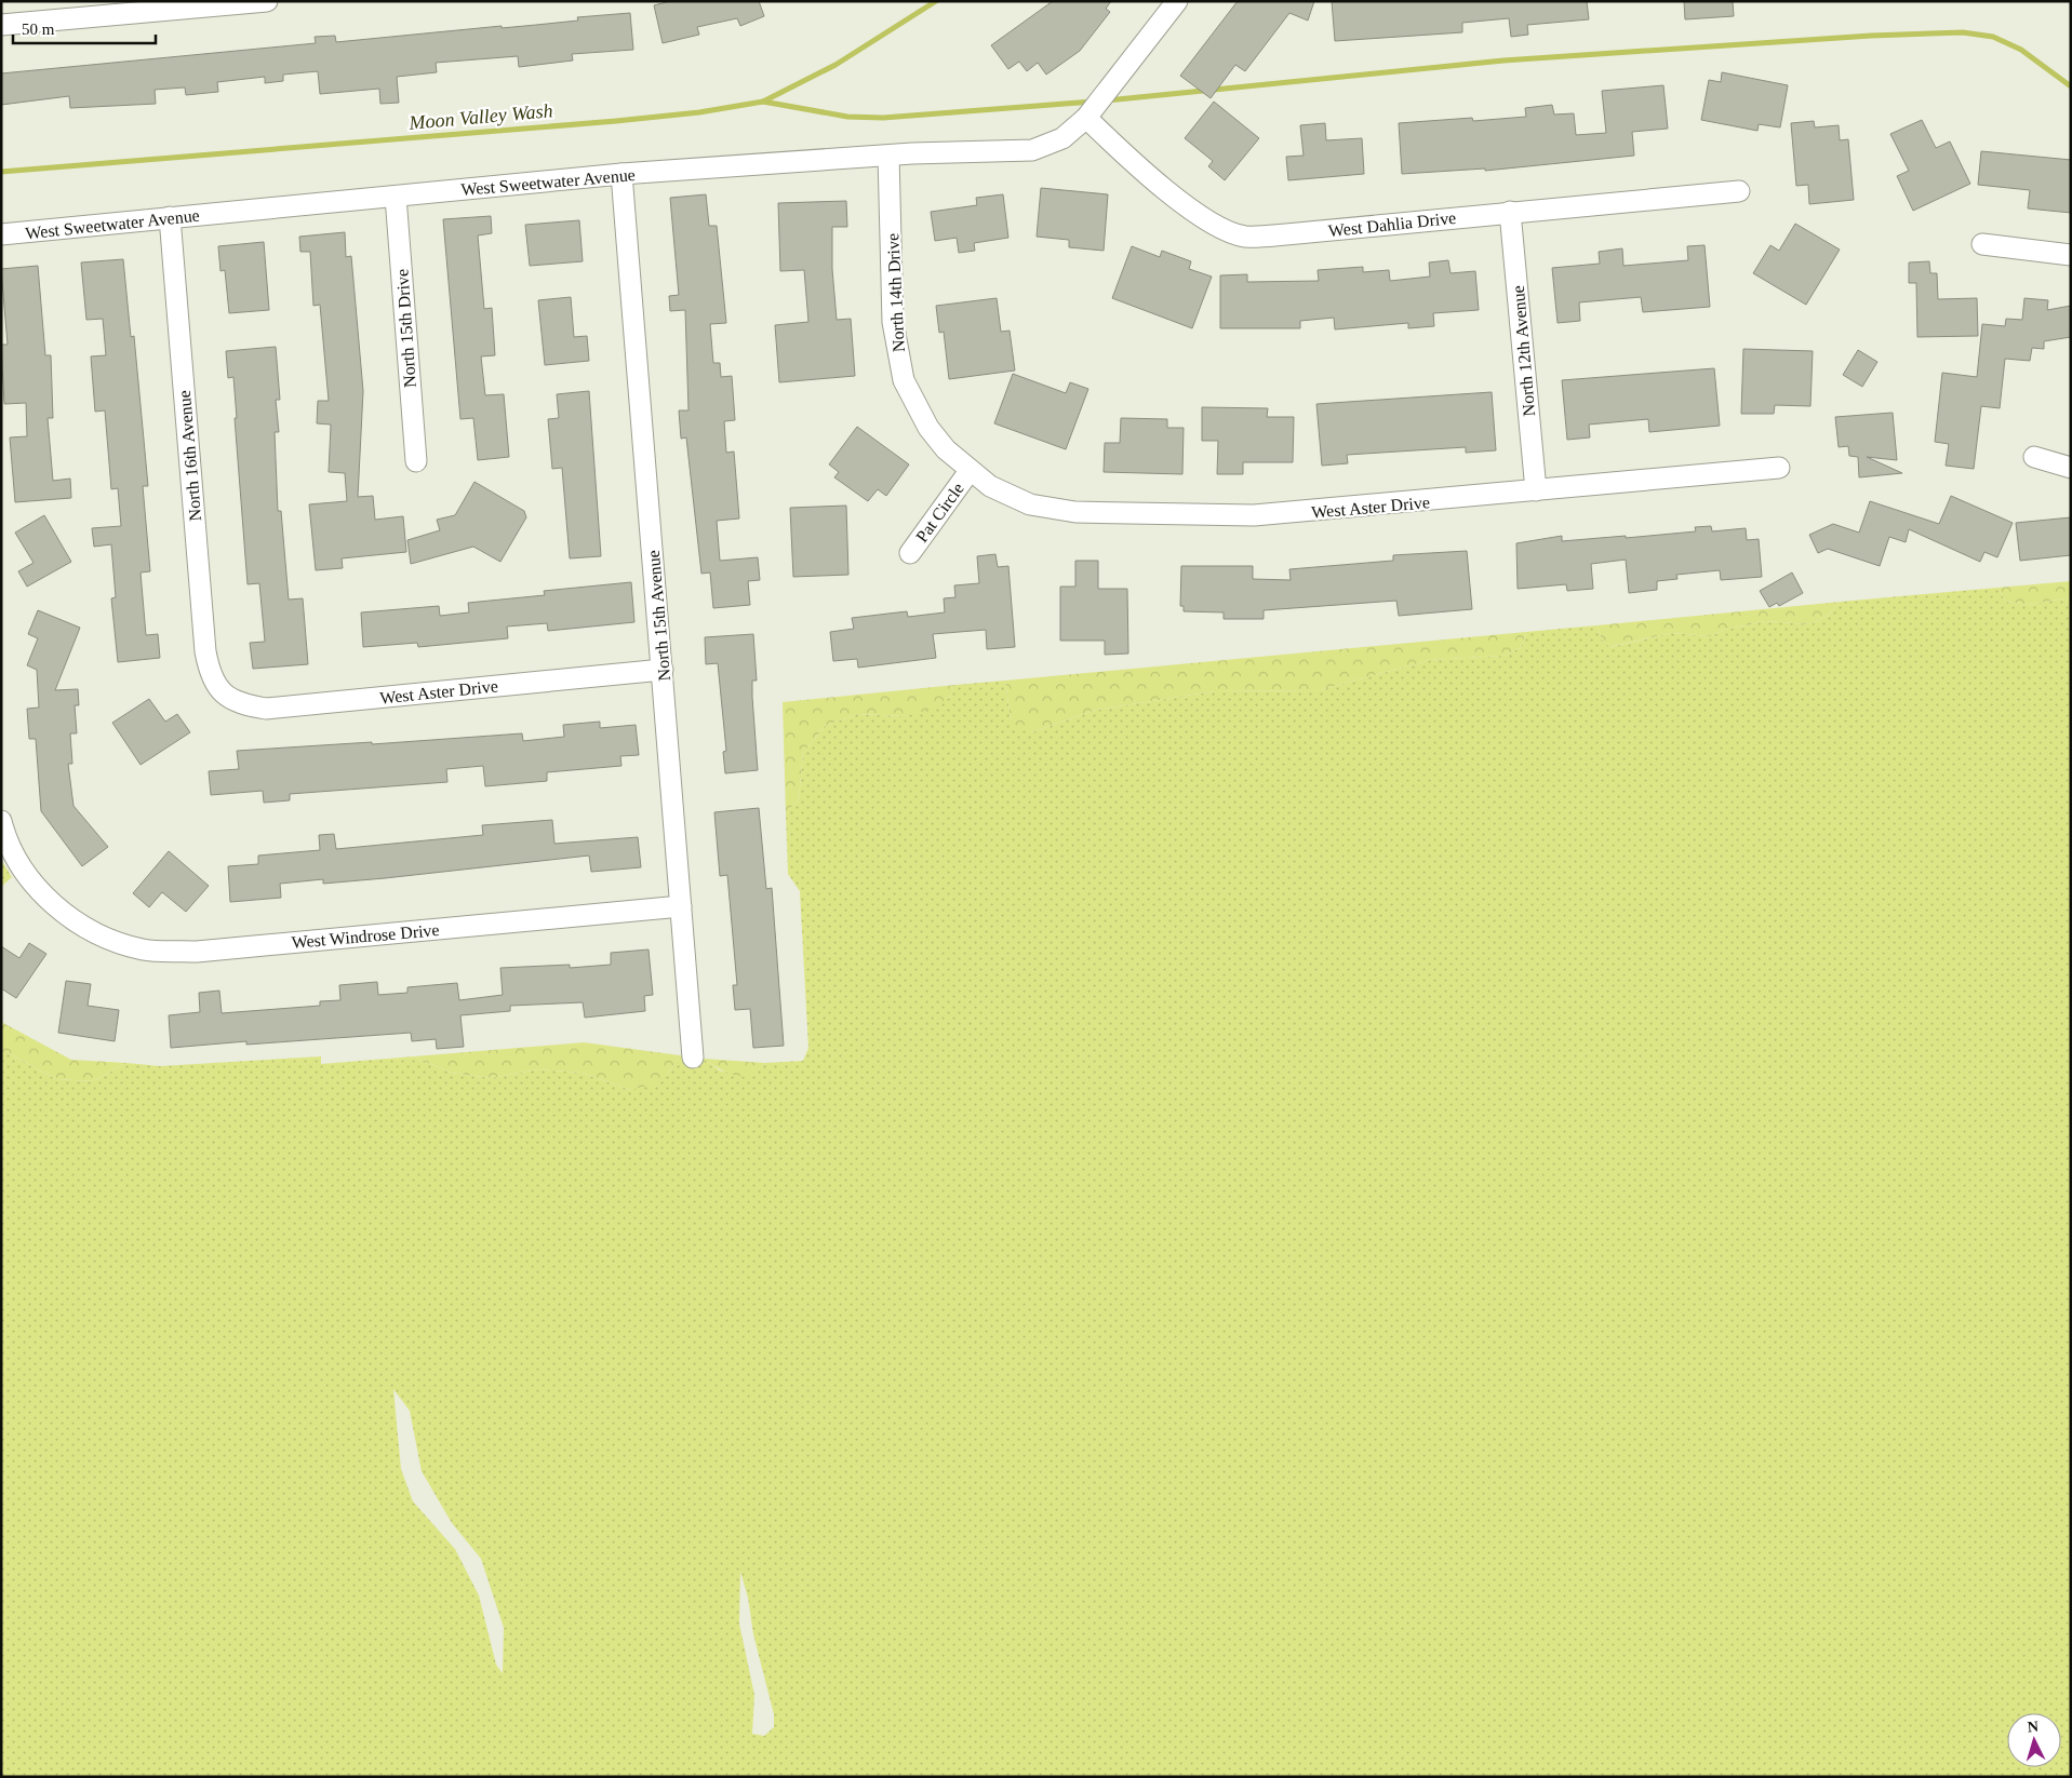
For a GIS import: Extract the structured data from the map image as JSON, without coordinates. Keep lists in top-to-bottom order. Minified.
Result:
{"streets":{"street":["West Sweetwater Avenue","West Dahlia Drive","North 14th Drive","North 15th Drive","North 12th Avenue","North 16th Avenue","West Aster Drive","Pat Circle","North 15th Avenue","West Windrose Drive"]},"crossings":[["West Sweetwater Avenue","West Dahlia Drive"],["West Sweetwater Avenue","North 14th Drive"],["West Sweetwater Avenue","North 15th Drive"],["West Sweetwater Avenue","North 16th Avenue"],["West Sweetwater Avenue","North 15th Avenue"],["West Dahlia Drive","North 12th Avenue"],["North 14th Drive","West Aster Drive"],["North 14th Drive","Pat Circle"],["North 12th Avenue","West Aster Drive"],["North 16th Avenue","West Aster Drive"],["West Aster Drive","Pat Circle"],["West Aster Drive","North 15th Avenue"],["North 15th Avenue","West Windrose Drive"]],"water":["Moon Valley Wash"],"scale_bar":"50 m","north":"top"}
